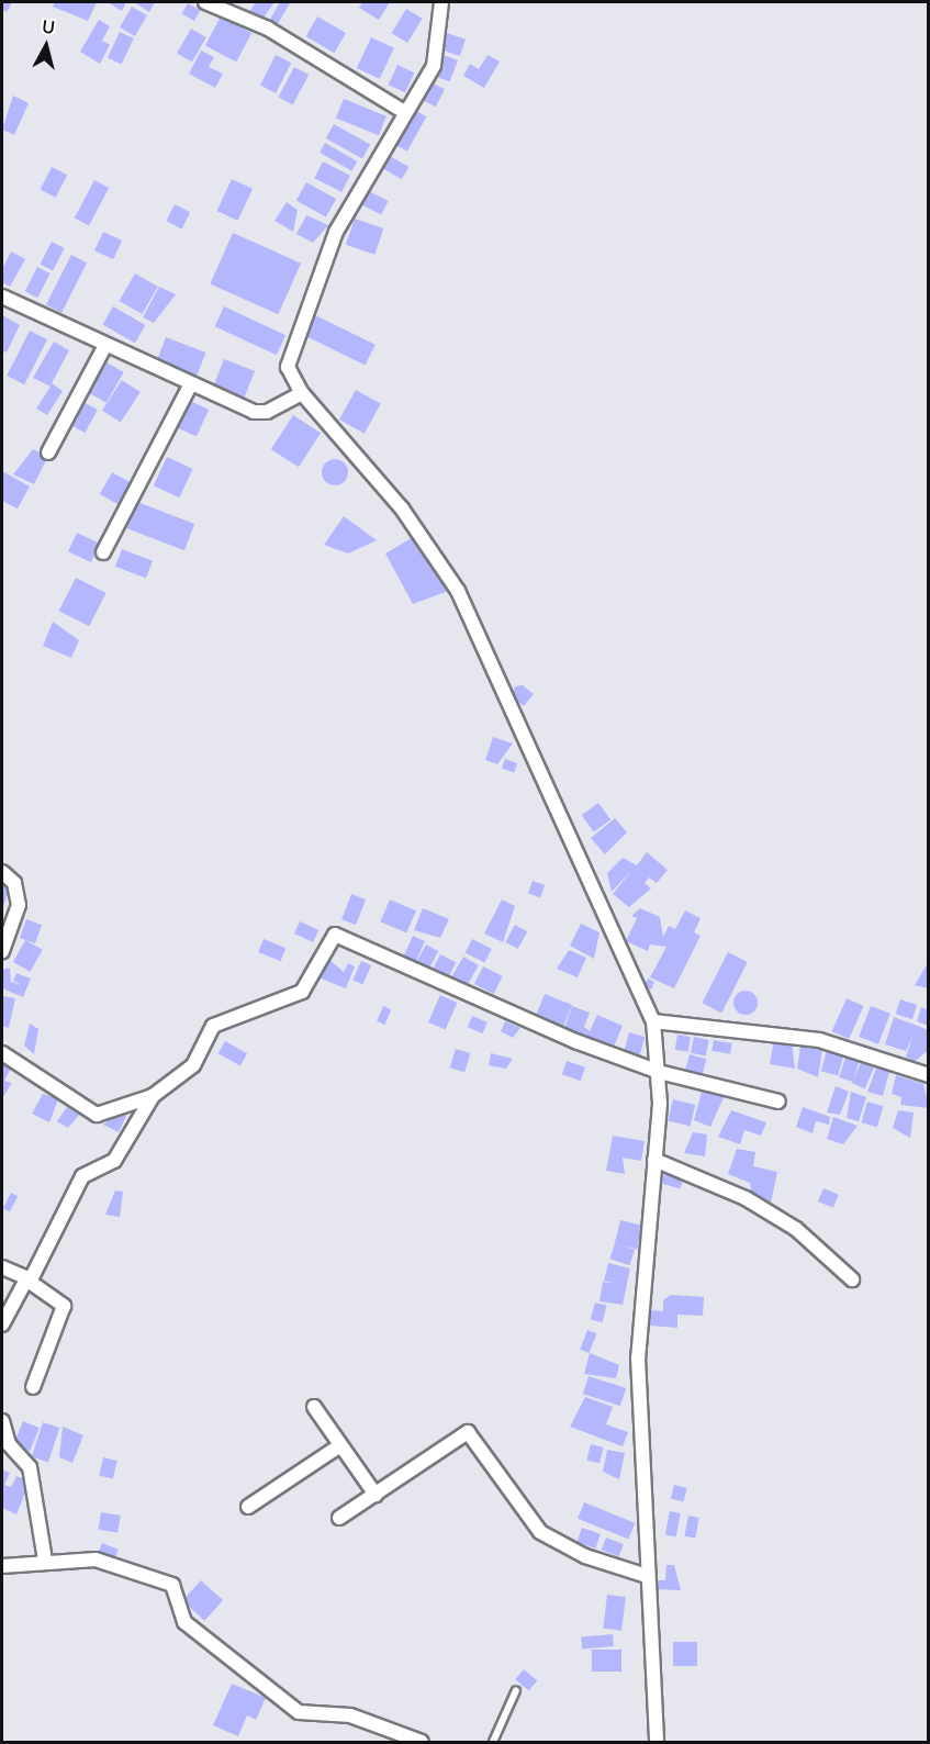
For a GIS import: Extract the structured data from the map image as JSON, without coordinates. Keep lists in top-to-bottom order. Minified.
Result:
{"north":"top"}
